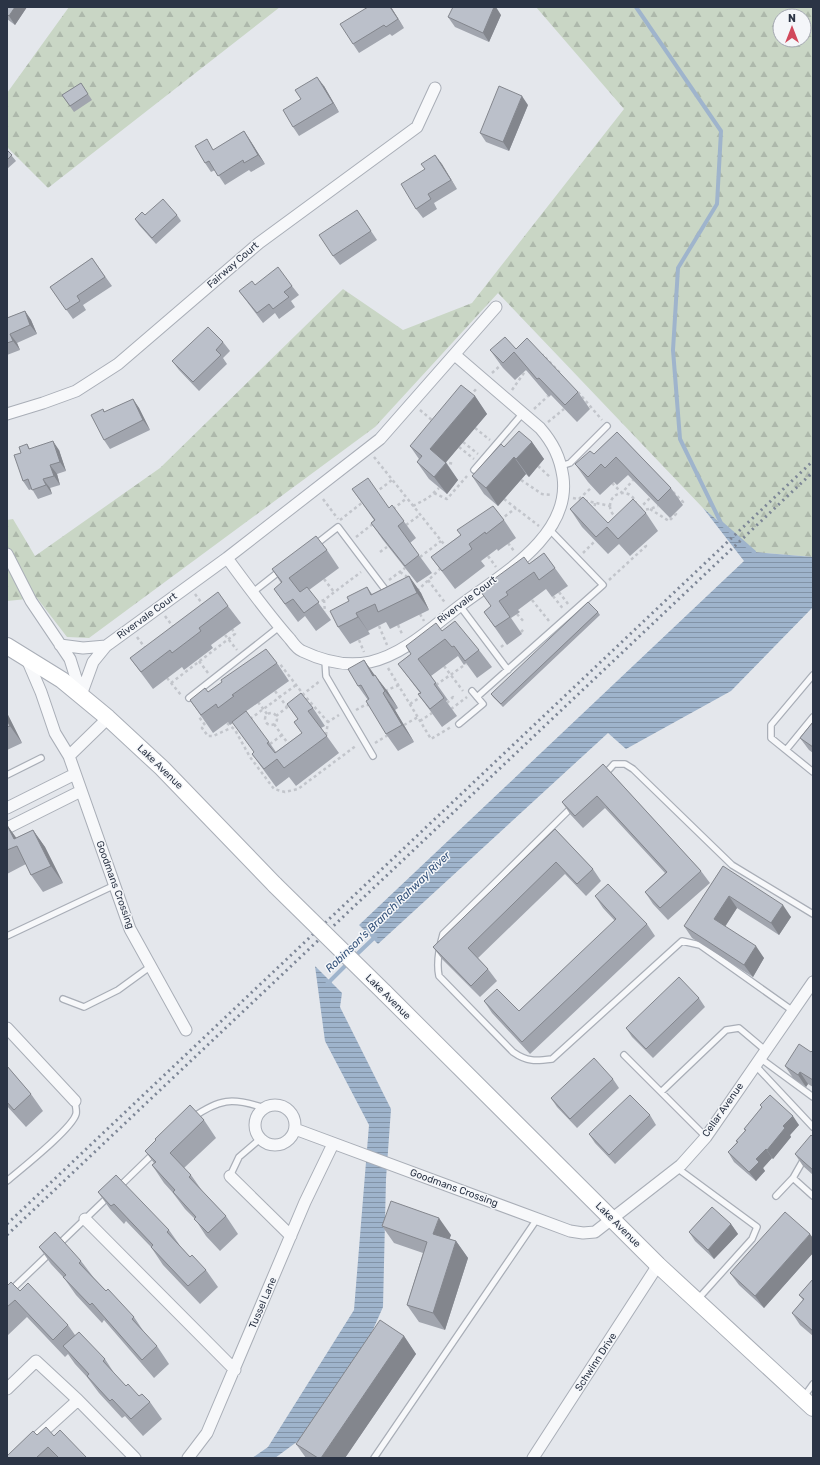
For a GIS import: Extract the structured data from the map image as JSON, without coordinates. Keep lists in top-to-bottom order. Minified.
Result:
{"streets":{"main road":["Lake Avenue"],"street":["Fairway Court","Rivervale Court","Goodmans Crossing","Cellar Avenue","Tussel Lane","Schwinn Drive"]},"crossings":[["Rivervale Court","Lake Avenue"],["Lake Avenue","Goodmans Crossing"],["Lake Avenue","Cellar Avenue"],["Lake Avenue","Schwinn Drive"],["Goodmans Crossing","Cellar Avenue"],["Goodmans Crossing","Tussel Lane"]],"water":["Robinson's Branch Rahway River"],"north":"top"}
